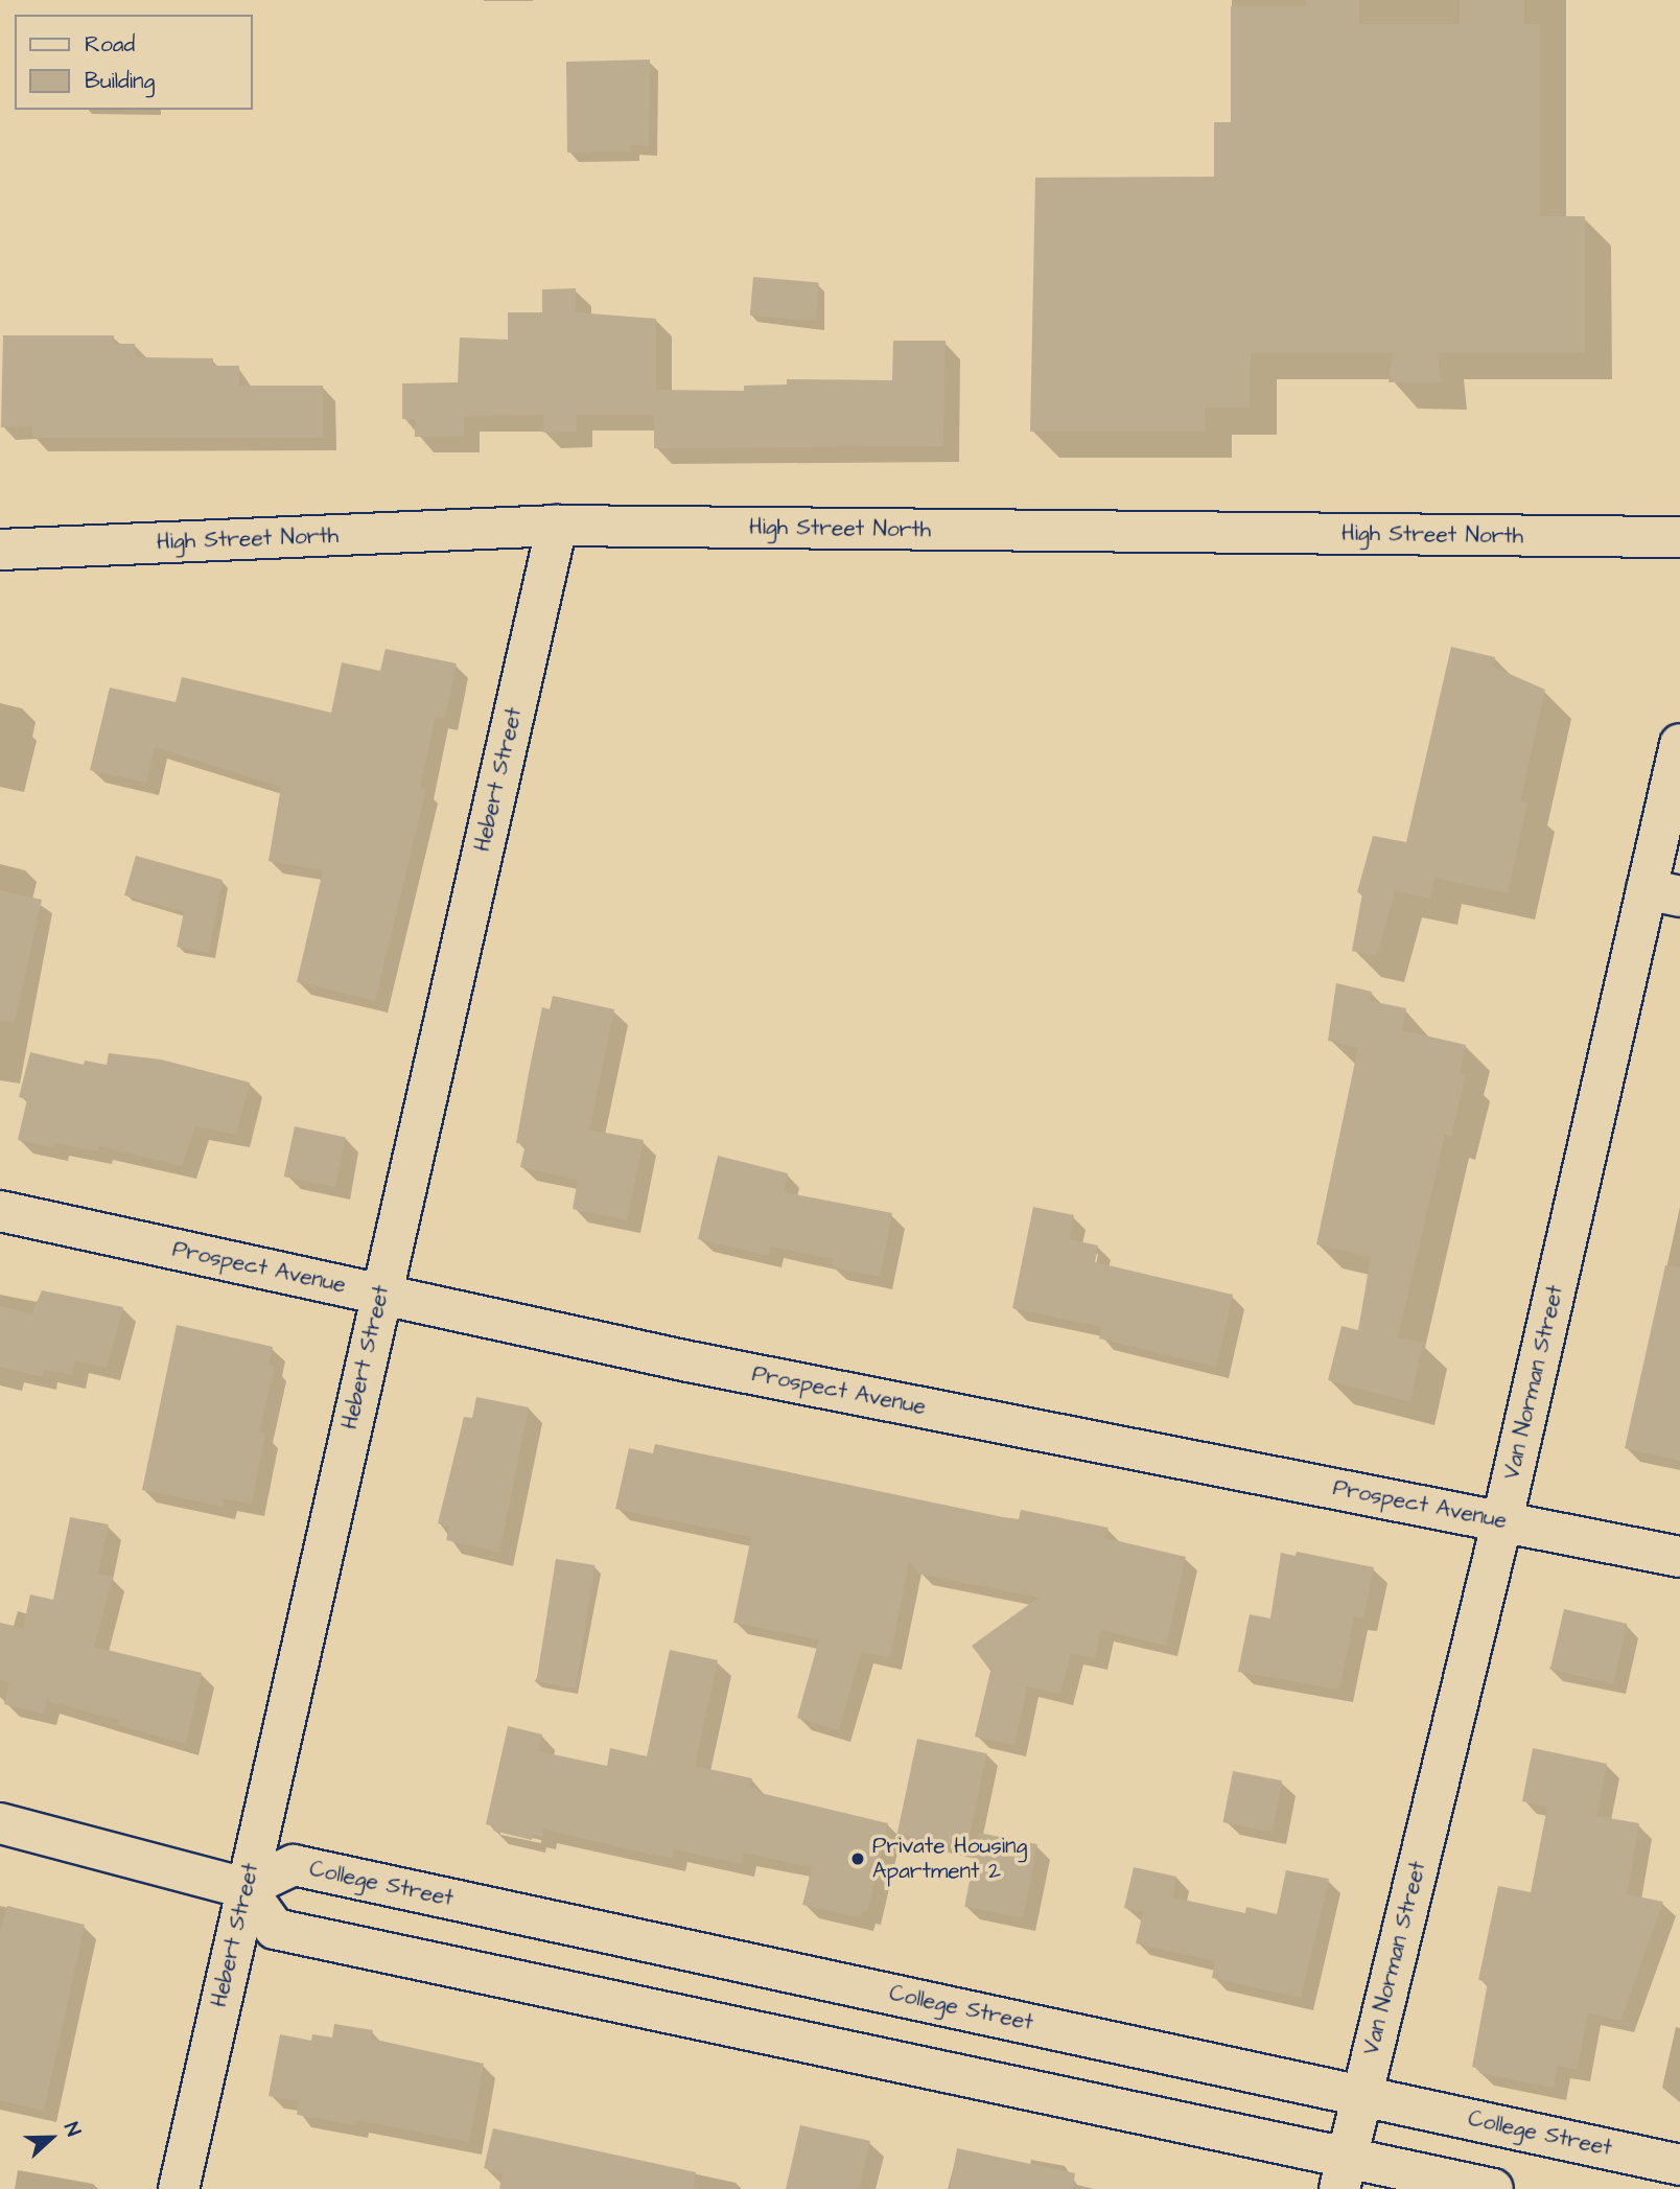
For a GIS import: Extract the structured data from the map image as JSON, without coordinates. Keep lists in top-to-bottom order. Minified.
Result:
{"streets":{"street":["High Street North","Hebert Street","Prospect Avenue","Van Norman Street","College Street"]},"crossings":[["High Street North","Hebert Street"],["Hebert Street","Prospect Avenue"],["Hebert Street","College Street"],["Prospect Avenue","Van Norman Street"],["Van Norman Street","College Street"]],"places":["Private Housing Apartment 2"],"legend":["Road","Building"],"north":"right"}
